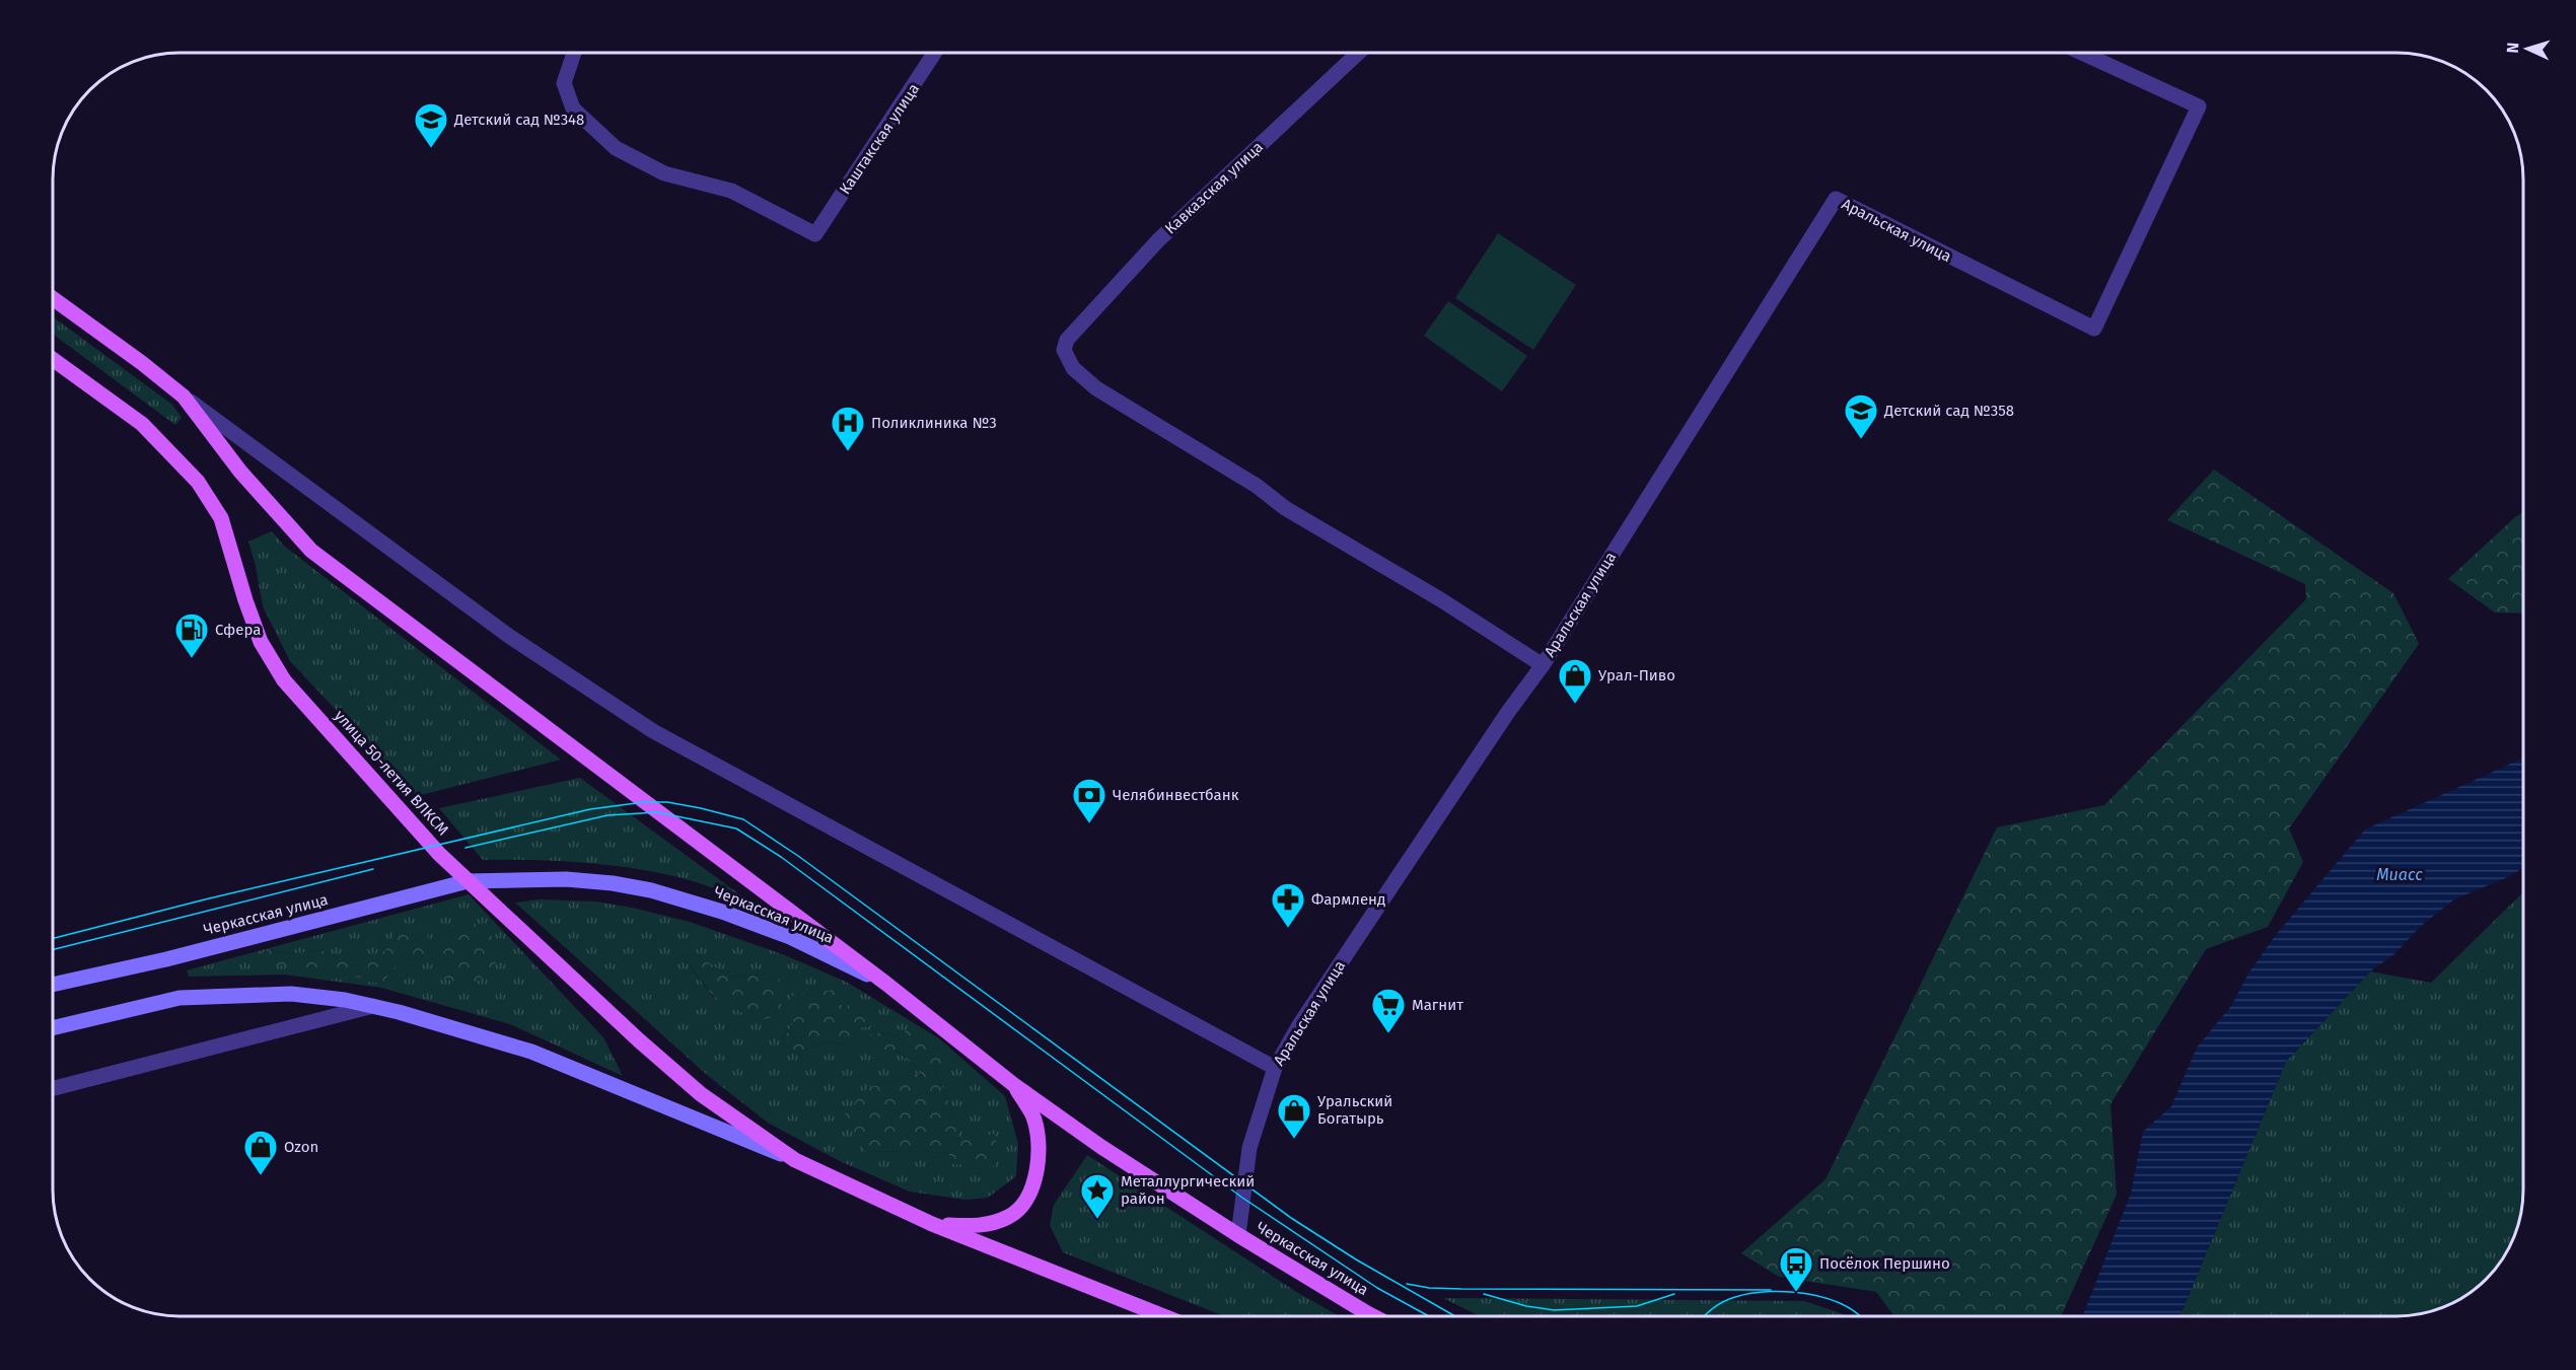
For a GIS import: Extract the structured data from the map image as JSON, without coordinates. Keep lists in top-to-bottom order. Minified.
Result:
{"streets":{"main road":["улица 50-летия ВЛКСМ","Черкасская улица"],"street":["Каштакская улица","Кавказская улица","Аральская улица"]},"crossings":[["Кавказская улица","Аральская улица"],["Аральская улица","Черкасская улица"],["улица 50-летия ВЛКСМ","Черкасская улица"]],"water":["Миасс"],"places":{"school or university":["Детский сад №348","Детский сад №358"],"hospital":["Поликлиника №3"],"fuel station":["Сфера"],"shop":["Урал-Пиво","Уральский Богатырь","Ozon"],"bank":["Челябинвестбанк"],"pharmacy":["Фармленд"],"supermarket":["Магнит"],"place":["Металлургический район"],"bus stop":["Посёлок Першино"]},"north":"left"}
